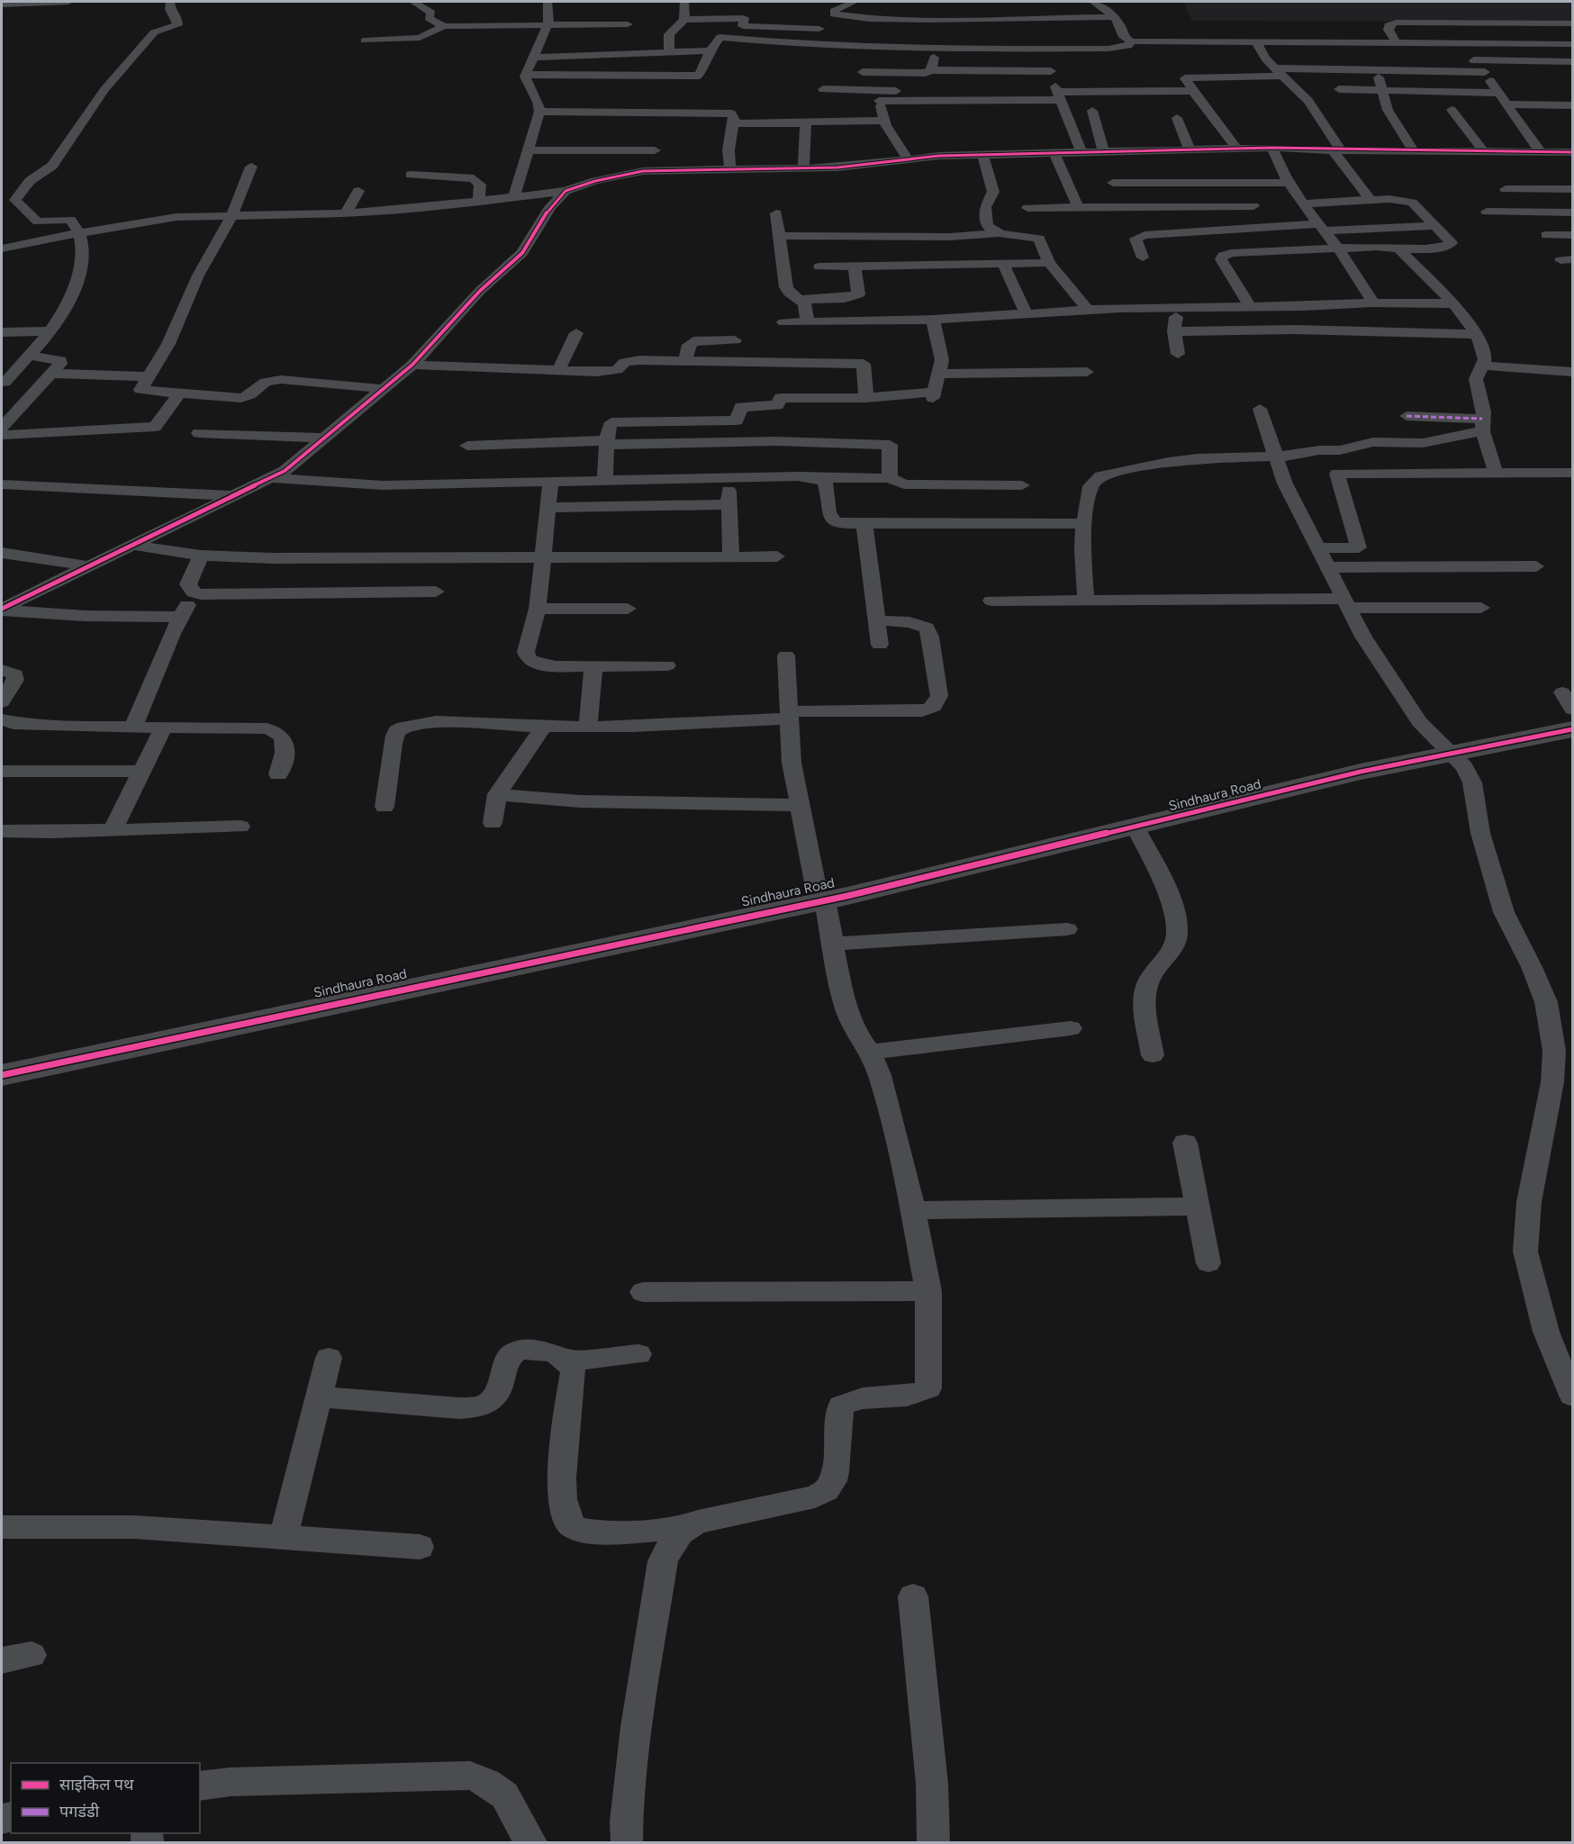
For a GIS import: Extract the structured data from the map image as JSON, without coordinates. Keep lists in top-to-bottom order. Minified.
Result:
{"streets":{"street":["Sindhaura Road"]},"legend":["साइकिल पथ","पगडंडी"]}
